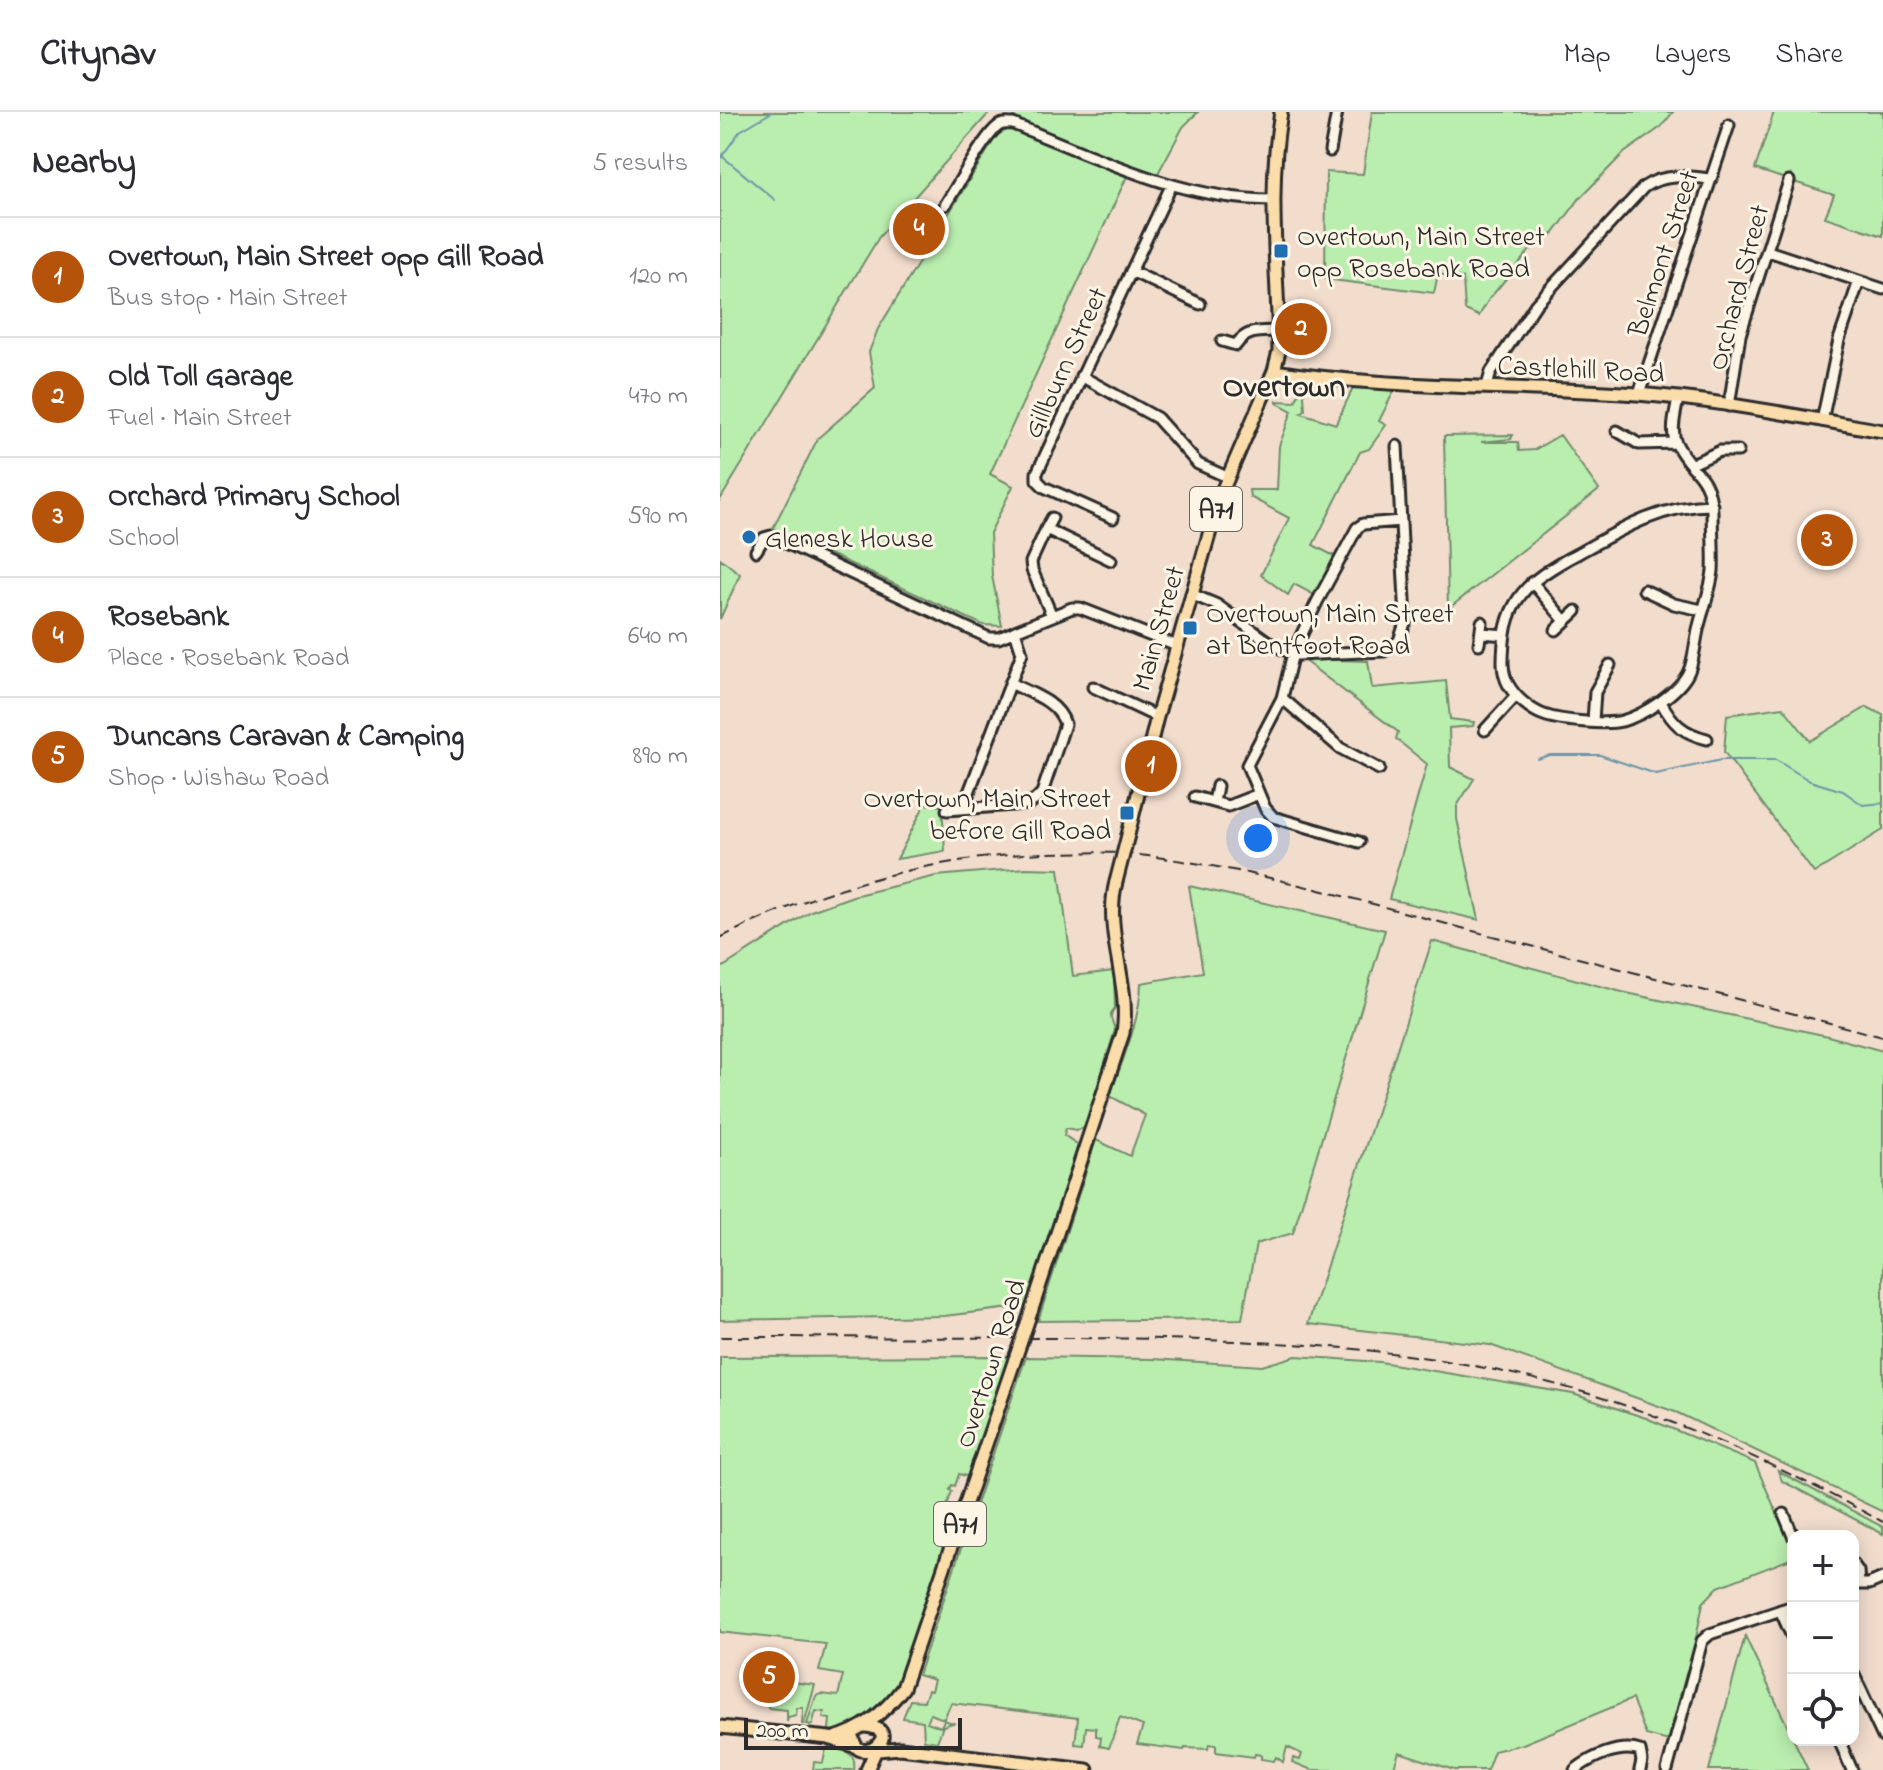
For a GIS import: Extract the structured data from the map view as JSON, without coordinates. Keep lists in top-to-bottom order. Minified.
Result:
{"streets":{"main road":["Castlehill Road","A71","Main Street","Overtown Road"],"street":["Belmont Street","Orchard Street","Gillburn Street"]},"crossings":[["Belmont Street","Castlehill Road"],["Orchard Street","Castlehill Road"],["Castlehill Road","Main Street"],["Main Street","Overtown Road"]],"districts":["Overtown"],"places":{"transit":["Overtown, Main Street opp Rosebank Road","Overtown, Main Street at Bentfoot Road","Overtown, Main Street before Gill Road"],"other":["Glenesk House"]},"scale_bar":"200 m","page":{"header":"Citynav","nav":["Map","Layers","Share"],"heading":["Nearby","5 results"],"pins":["4","2","3","1","5"],"list":[{"mark":"1","name":"Overtown, Main Street opp Gill Road","note":"Bus stop · Main Street","value":"120 m"},{"mark":"2","name":"Old Toll Garage","note":"Fuel · Main Street","value":"470 m"},{"mark":"3","name":"Orchard Primary School","note":"School","value":"590 m"},{"mark":"4","name":"Rosebank","note":"Place · Rosebank Road","value":"640 m"},{"mark":"5","name":"Duncans Caravan & Camping","note":"Shop · Wishaw Road","value":"890 m"}],"map_buttons":["+","−"],"scale":"200 m"}}
